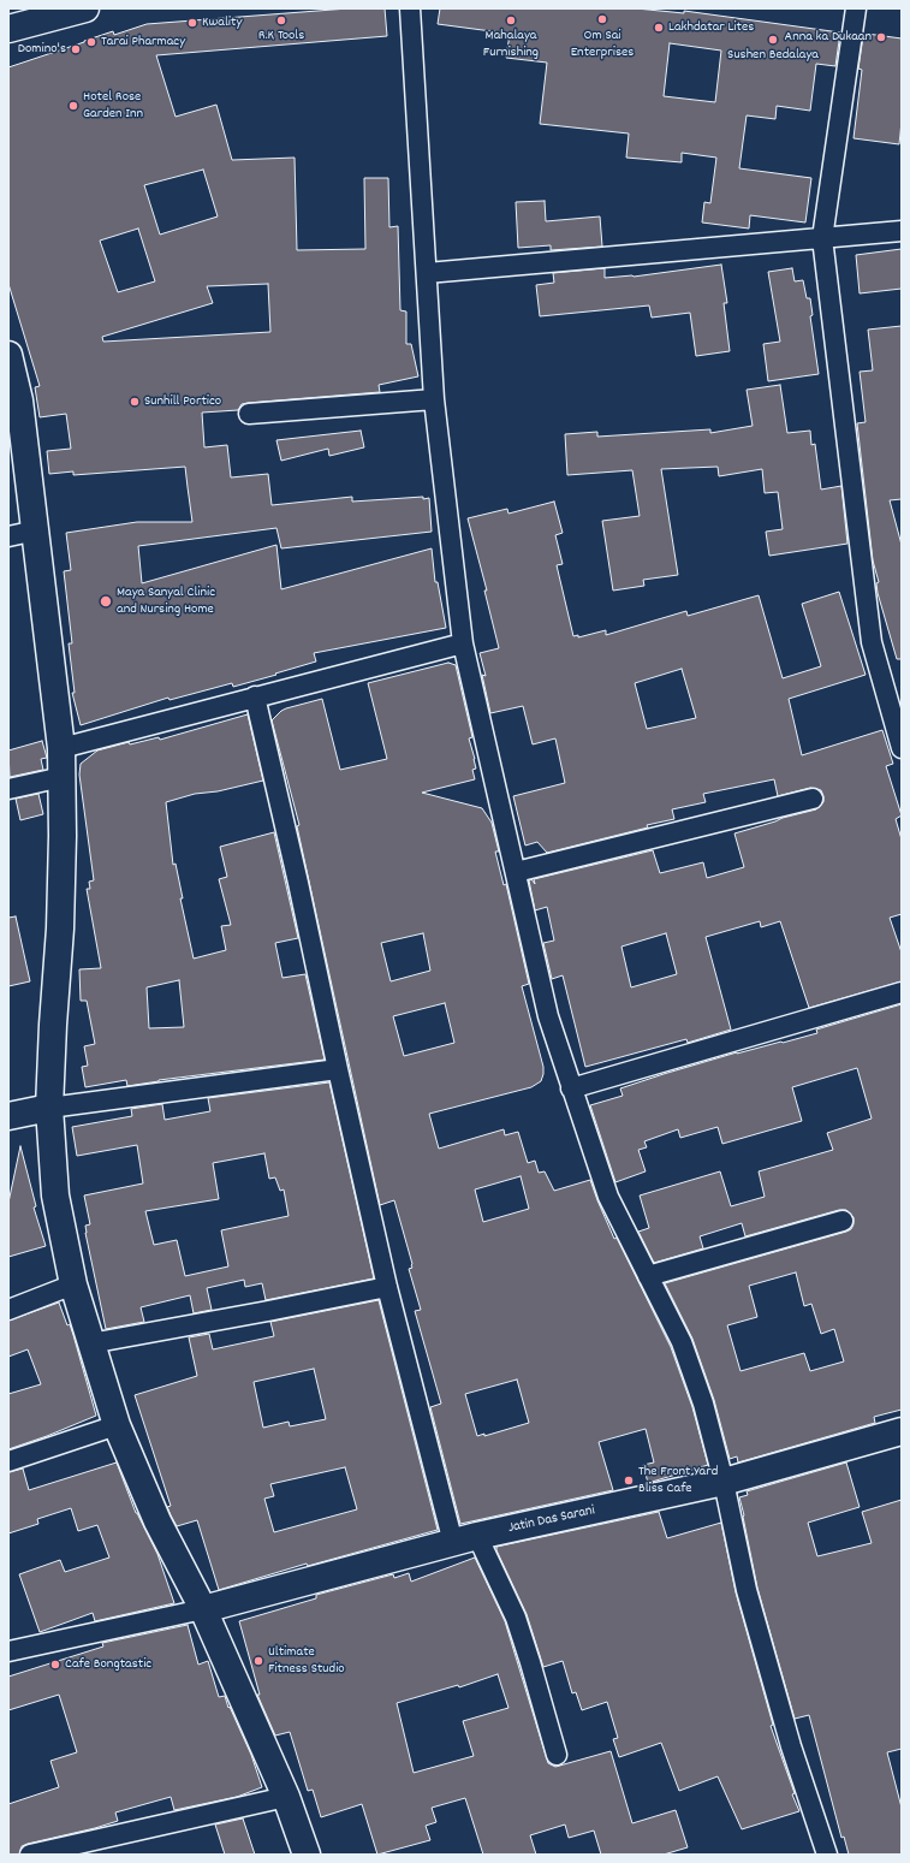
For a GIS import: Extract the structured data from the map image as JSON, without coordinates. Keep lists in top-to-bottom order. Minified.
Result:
{"streets":{"street":["Jatin Das Sarani"]},"places":["Om Sai Enterprises","R.K Tools","Mahalaya Furnishing","Kwality","Lakhdatar Lites","Anna ka Dukaan","Sushen Bedalaya","Tarai Pharmacy","Domino's","Hotel Rose Garden Inn","Sunhill Portico","Maya Sanyal Clinic and Nursing Home","The Front Yard Bliss Cafe","Ultimate Fitness Studio","Cafe Bongtastic"]}
